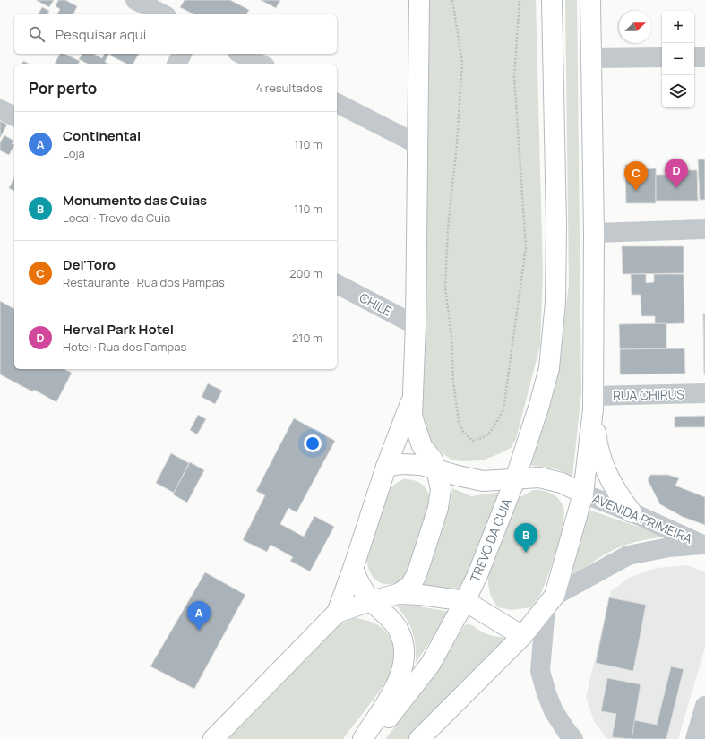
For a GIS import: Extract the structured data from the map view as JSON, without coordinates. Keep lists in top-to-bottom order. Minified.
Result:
{"streets":{"main road":["TREVO DA CUIA"],"street":["CHILE","RUA CHIRUS","AVENIDA PRIMEIRA"]},"north":"right","page":{"map_buttons":["+","−"],"search":"Pesquisar aqui","heading":["Por perto","4 resultados"],"list":[{"mark":"A","name":"Continental","note":"Loja","value":"110 m"},{"mark":"B","name":"Monumento das Cuias","note":"Local · Trevo da Cuia","value":"110 m"},{"mark":"C","name":"Del'Toro","note":"Restaurante · Rua dos Pampas","value":"200 m"},{"mark":"D","name":"Herval Park Hotel","note":"Hotel · Rua dos Pampas","value":"210 m"}],"pins":["D","C","B","A"]}}
